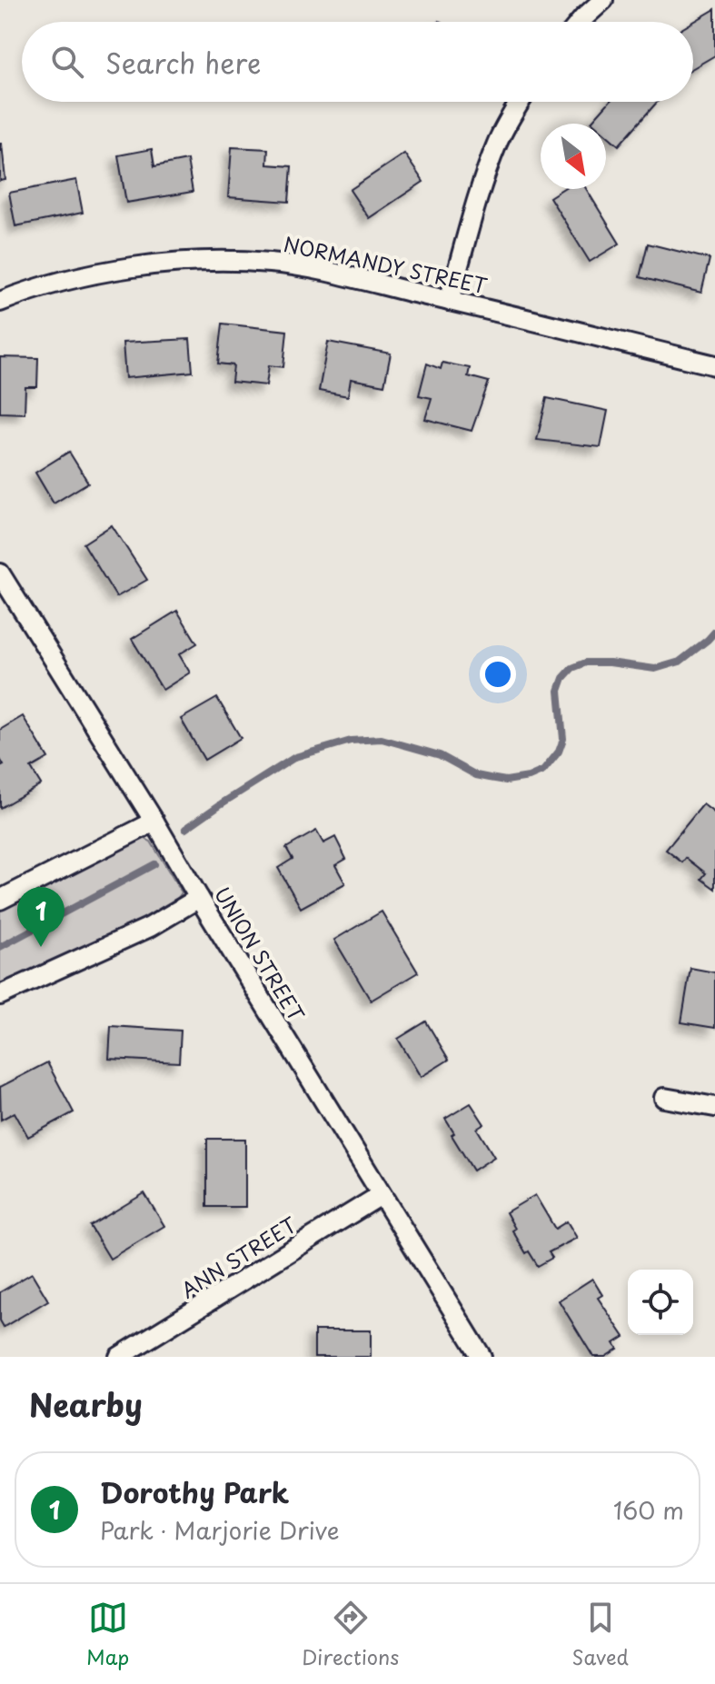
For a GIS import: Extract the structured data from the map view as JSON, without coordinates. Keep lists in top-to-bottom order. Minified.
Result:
{"streets":{"street":["NORMANDY STREET","UNION STREET","ANN STREET"]},"crossings":[["UNION STREET","ANN STREET"]],"north":"bottom right","page":{"search":"Search here","pins":"1","heading":"Nearby","list":[{"mark":"1","name":"Dorothy Park","note":"Park · Marjorie Drive","value":"160 m"}],"nav":["Map","Directions","Saved"]}}
